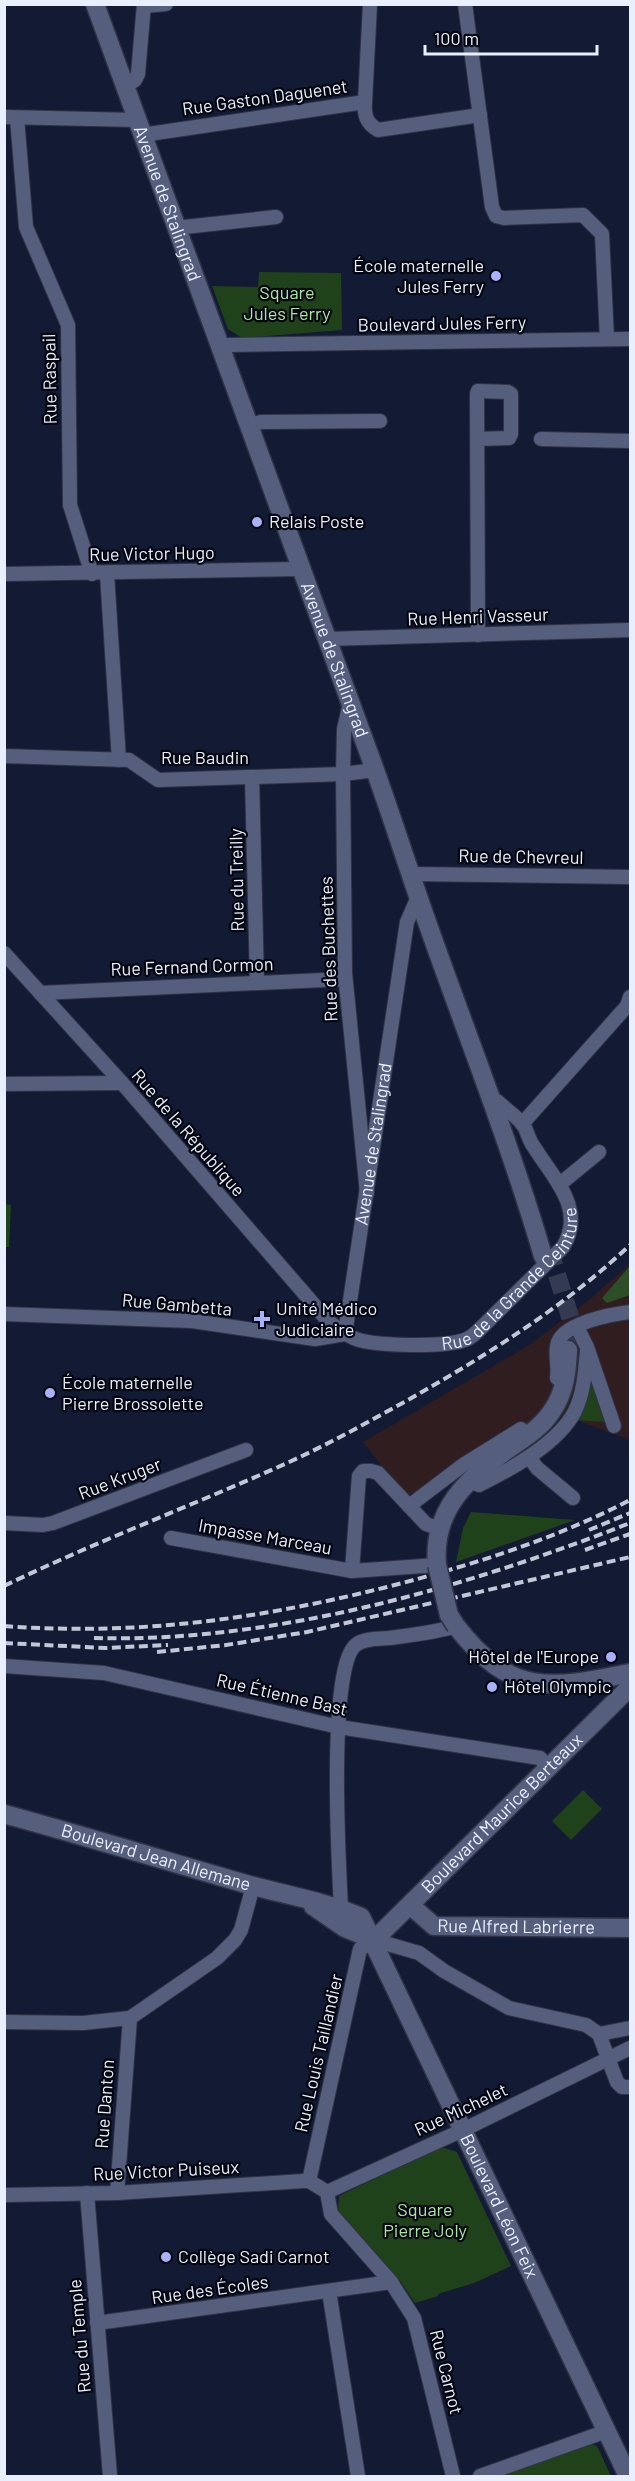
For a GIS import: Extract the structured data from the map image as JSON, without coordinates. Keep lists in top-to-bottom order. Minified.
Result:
{"streets":{"main road":["Avenue de Stalingrad","Rue de la Grande Ceinture","Boulevard Maurice Berteaux","Boulevard Jean Allemane","Rue Alfred Labrierre","Boulevard Léon Feix"],"street":["Rue Gaston Daguenet","Boulevard Jules Ferry","Rue Raspail","Rue Victor Hugo","Rue Henri Vasseur","Rue Baudin","Rue de Chevreul","Rue du Treilly","Rue des Buchettes","Rue Fernand Cormon","Rue de la République","Rue Gambetta","Rue Kruger","Impasse Marceau","Rue Étienne Bast","Rue Louis Taillandier","Rue Danton","Rue Michelet","Rue Victor Puiseux","Rue des Écoles","Rue du Temple","Rue Carnot"]},"crossings":[["Rue Gaston Daguenet","Avenue de Stalingrad"],["Rue Gaston Daguenet","Rue Raspail"],["Avenue de Stalingrad","Boulevard Jules Ferry"],["Avenue de Stalingrad","Rue Victor Hugo"],["Avenue de Stalingrad","Rue Henri Vasseur"],["Avenue de Stalingrad","Rue Baudin"],["Avenue de Stalingrad","Rue de Chevreul"],["Avenue de Stalingrad","Rue des Buchettes"],["Avenue de Stalingrad","Rue de la République"],["Avenue de Stalingrad","Rue de la Grande Ceinture"],["Avenue de Stalingrad","Rue Gambetta"],["Rue Raspail","Rue Victor Hugo"],["Rue Baudin","Rue du Treilly"],["Rue Baudin","Rue des Buchettes"],["Rue du Treilly","Rue Fernand Cormon"],["Rue des Buchettes","Rue Fernand Cormon"],["Rue Fernand Cormon","Rue de la République"],["Rue de la République","Rue de la Grande Ceinture"],["Rue de la République","Rue Gambetta"],["Rue de la Grande Ceinture","Rue Gambetta"],["Rue Étienne Bast","Boulevard Maurice Berteaux"],["Boulevard Maurice Berteaux","Boulevard Jean Allemane"],["Boulevard Maurice Berteaux","Rue Alfred Labrierre"],["Boulevard Maurice Berteaux","Rue Louis Taillandier"],["Boulevard Maurice Berteaux","Boulevard Léon Feix"],["Boulevard Jean Allemane","Rue Louis Taillandier"],["Boulevard Jean Allemane","Boulevard Léon Feix"],["Rue Louis Taillandier","Rue Victor Puiseux"],["Rue Louis Taillandier","Boulevard Léon Feix"],["Rue Danton","Rue Victor Puiseux"],["Rue Michelet","Boulevard Léon Feix"],["Rue Michelet","Rue Carnot"],["Rue Victor Puiseux","Rue du Temple"],["Rue des Écoles","Rue du Temple"],["Rue des Écoles","Rue Carnot"]],"parks":["Square Jules Ferry","Square Pierre Joly"],"places":{"other":["École maternelle Jules Ferry","Relais Poste","École maternelle Pierre Brossolette","Hôtel de l'Europe","Hôtel Olympic","Collège Sadi Carnot"],"health":["Unité Médico Judiciaire"]},"scale_bar":"100 m"}
